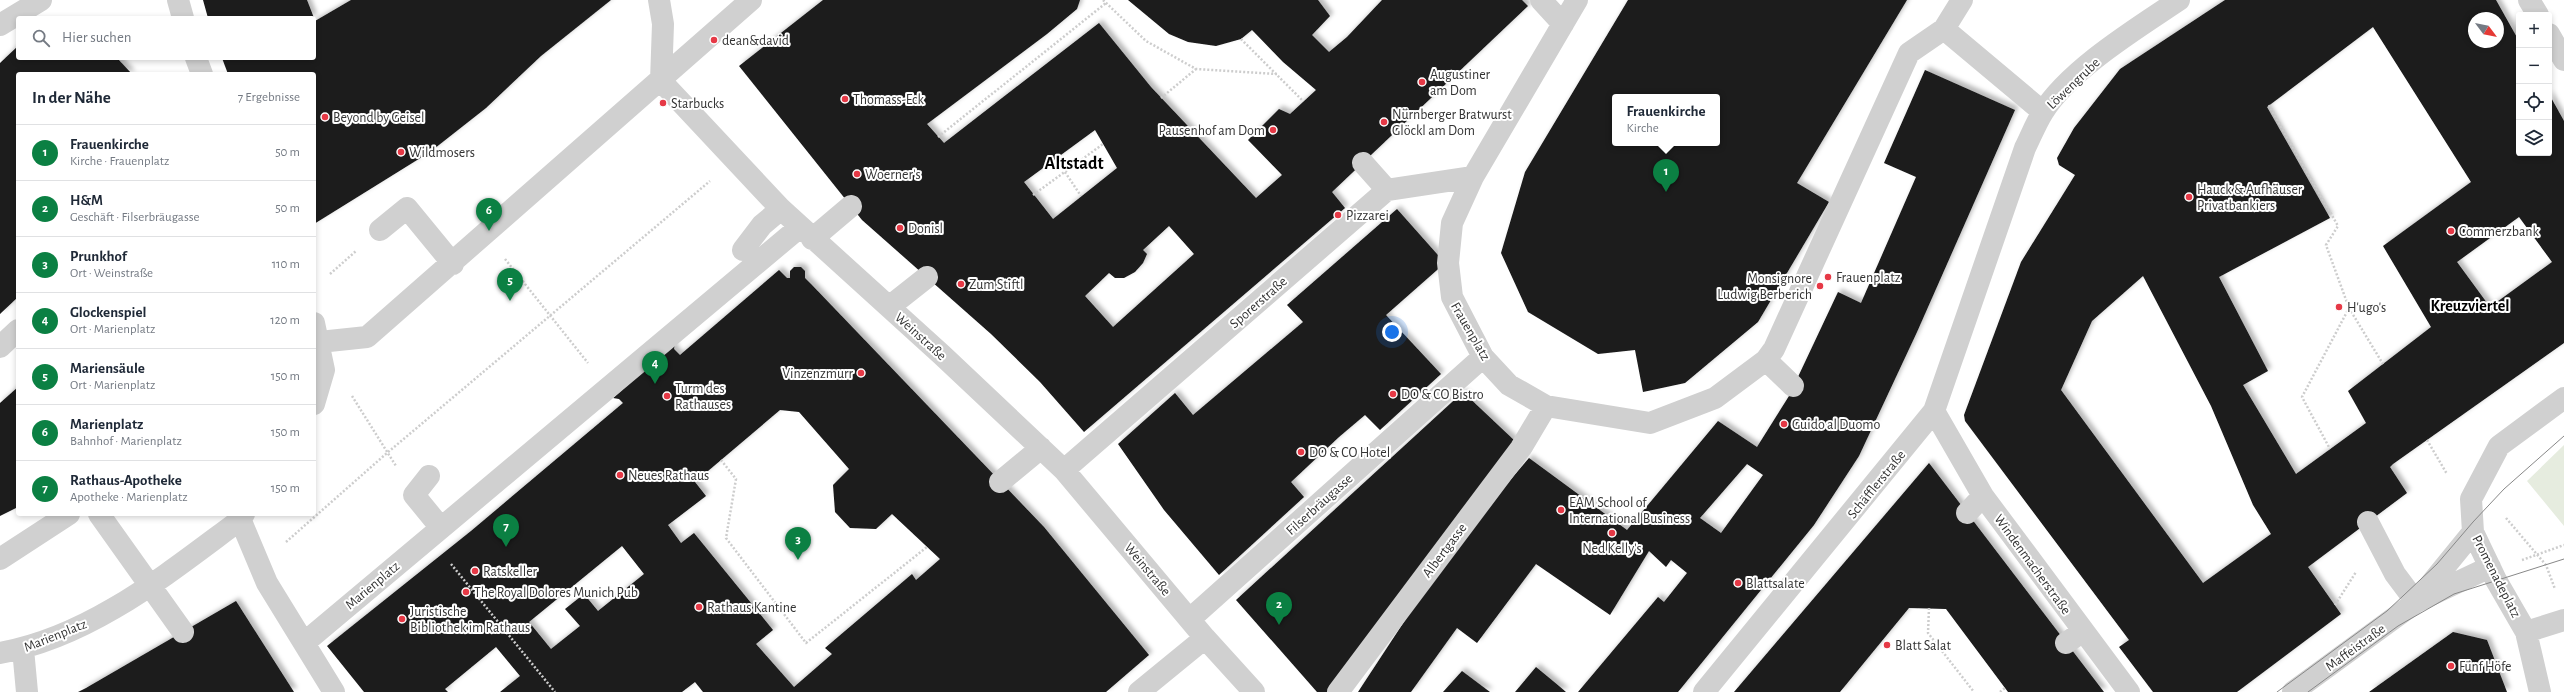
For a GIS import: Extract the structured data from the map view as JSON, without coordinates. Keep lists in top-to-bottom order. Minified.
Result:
{"streets":{"street":["Löwengrube","Sporerstraße","Frauenplatz","Weinstraße","Schäfflerstraße","Filserbräugasse","Albertgasse","Windenmacherstraße","Promenadeplatz","Marienplatz","Maffeistraße"]},"crossings":[["Löwengrube","Schäfflerstraße"],["Sporerstraße","Weinstraße"],["Frauenplatz","Filserbräugasse"],["Frauenplatz","Albertgasse"],["Weinstraße","Filserbräugasse"],["Weinstraße","Marienplatz"],["Schäfflerstraße","Windenmacherstraße"],["Promenadeplatz","Maffeistraße"]],"districts":["Altstadt","Kreuzviertel"],"places":["dean&david","Augustiner am Dom","Thomass-Eck","Starbucks","Beyond by Geisel","Nürnberger Bratwurst Glöckl am Dom","Pausenhof am Dom","Wildmosers","Woerner's","Hauck & Aufhäuser Privatbankiers","Pizzarei","Donisl","Commerzbank","Frauenplatz","Zum Stiftl","Monsignore Ludwig Berberich","H'ugo's","Vinzenzmurr","DO & CO Bistro","Turm des Rathauses","Guido al Duomo","DO & CO Hotel","Neues Rathaus","EAM School of International Business","Ned Kelly's","Ratskeller","Blattsalate","The Royal Dolores Munich Pub","Rathaus Kantine","Juristische Bibliothek im Rathaus","Blatt Salat","Fünf Höfe"],"north":"bottom right","page":{"map_buttons":["+","−"],"search":"Hier suchen","heading":["In der Nähe","7 Ergebnisse"],"popup":["Frauenkirche","Kirche"],"list":[{"mark":"1","name":"Frauenkirche","note":"Kirche · Frauenplatz","value":"50 m"},{"mark":"2","name":"H&M","note":"Geschäft · Filserbräugasse","value":"50 m"},{"mark":"3","name":"Prunkhof","note":"Ort · Weinstraße","value":"110 m"},{"mark":"4","name":"Glockenspiel","note":"Ort · Marienplatz","value":"120 m"},{"mark":"5","name":"Mariensäule","note":"Ort · Marienplatz","value":"150 m"},{"mark":"6","name":"Marienplatz","note":"Bahnhof · Marienplatz","value":"150 m"},{"mark":"7","name":"Rathaus-Apotheke","note":"Apotheke · Marienplatz","value":"150 m"}],"pins":["1","6","5","4","7","3","2"]}}
